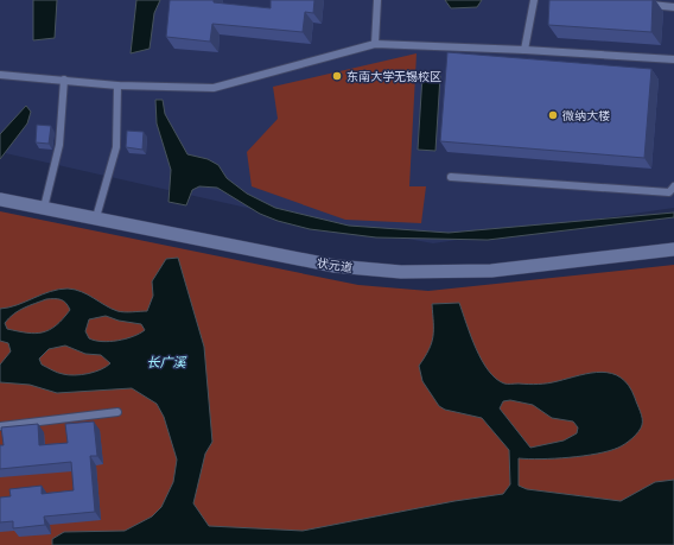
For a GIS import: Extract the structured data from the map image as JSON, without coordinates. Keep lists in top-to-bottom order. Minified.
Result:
{"streets":{"street":["状元道"]},"water":["长广溪"],"places":["东南大学无锡校区","微纳大楼"]}
